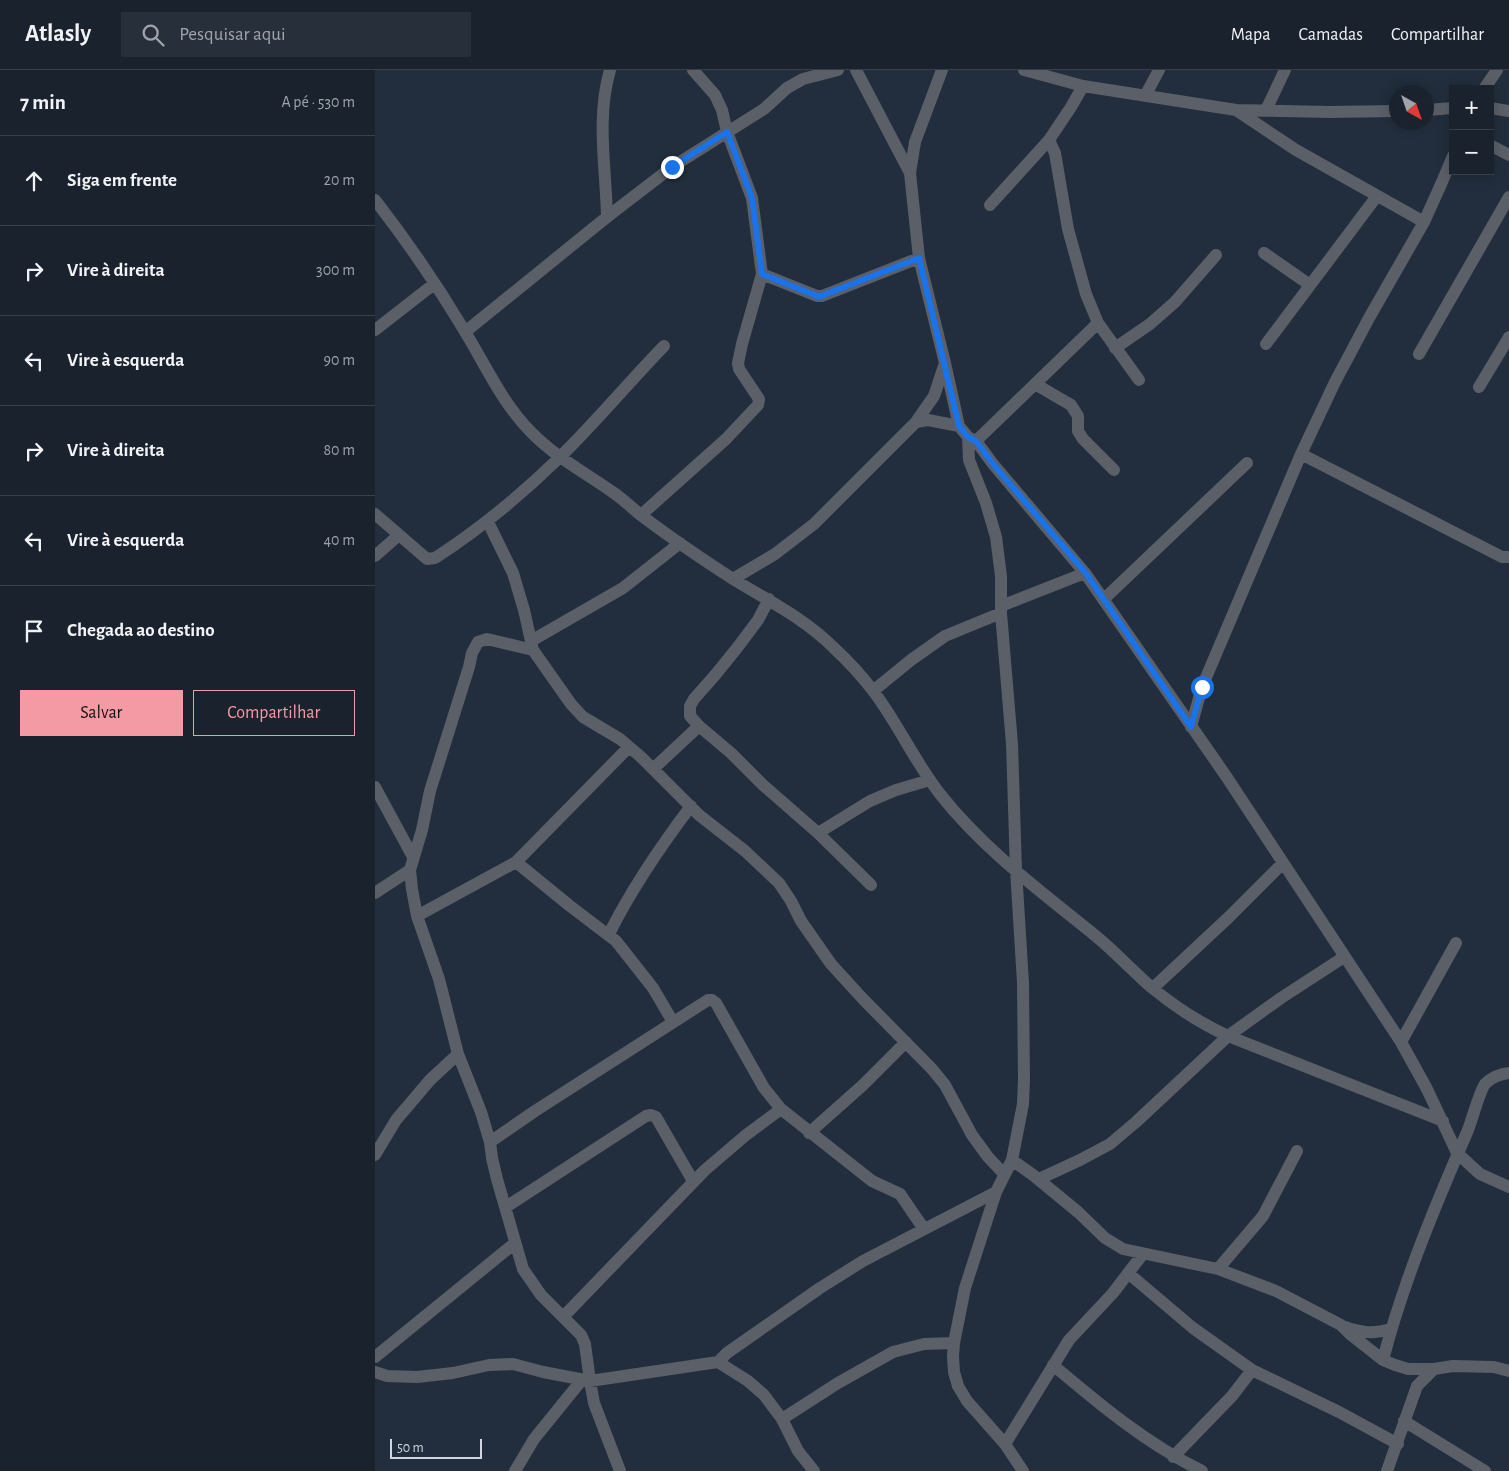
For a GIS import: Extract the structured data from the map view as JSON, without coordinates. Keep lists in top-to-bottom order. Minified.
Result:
{"scale_bar":"50 m","north":"bottom right","page":{"header":"Atlasly","search":"Pesquisar aqui","nav":["Mapa","Camadas","Compartilhar"],"heading":["7 min","A pé · 530 m"],"map_buttons":["+","−"],"list":[["Siga em frente","20 m"],["Vire à direita","300 m"],["Vire à esquerda","90 m"],["Vire à direita","80 m"],["Vire à esquerda","40 m"],"Chegada ao destino"],"buttons":["Salvar","Compartilhar"],"scale":"50 m"}}
